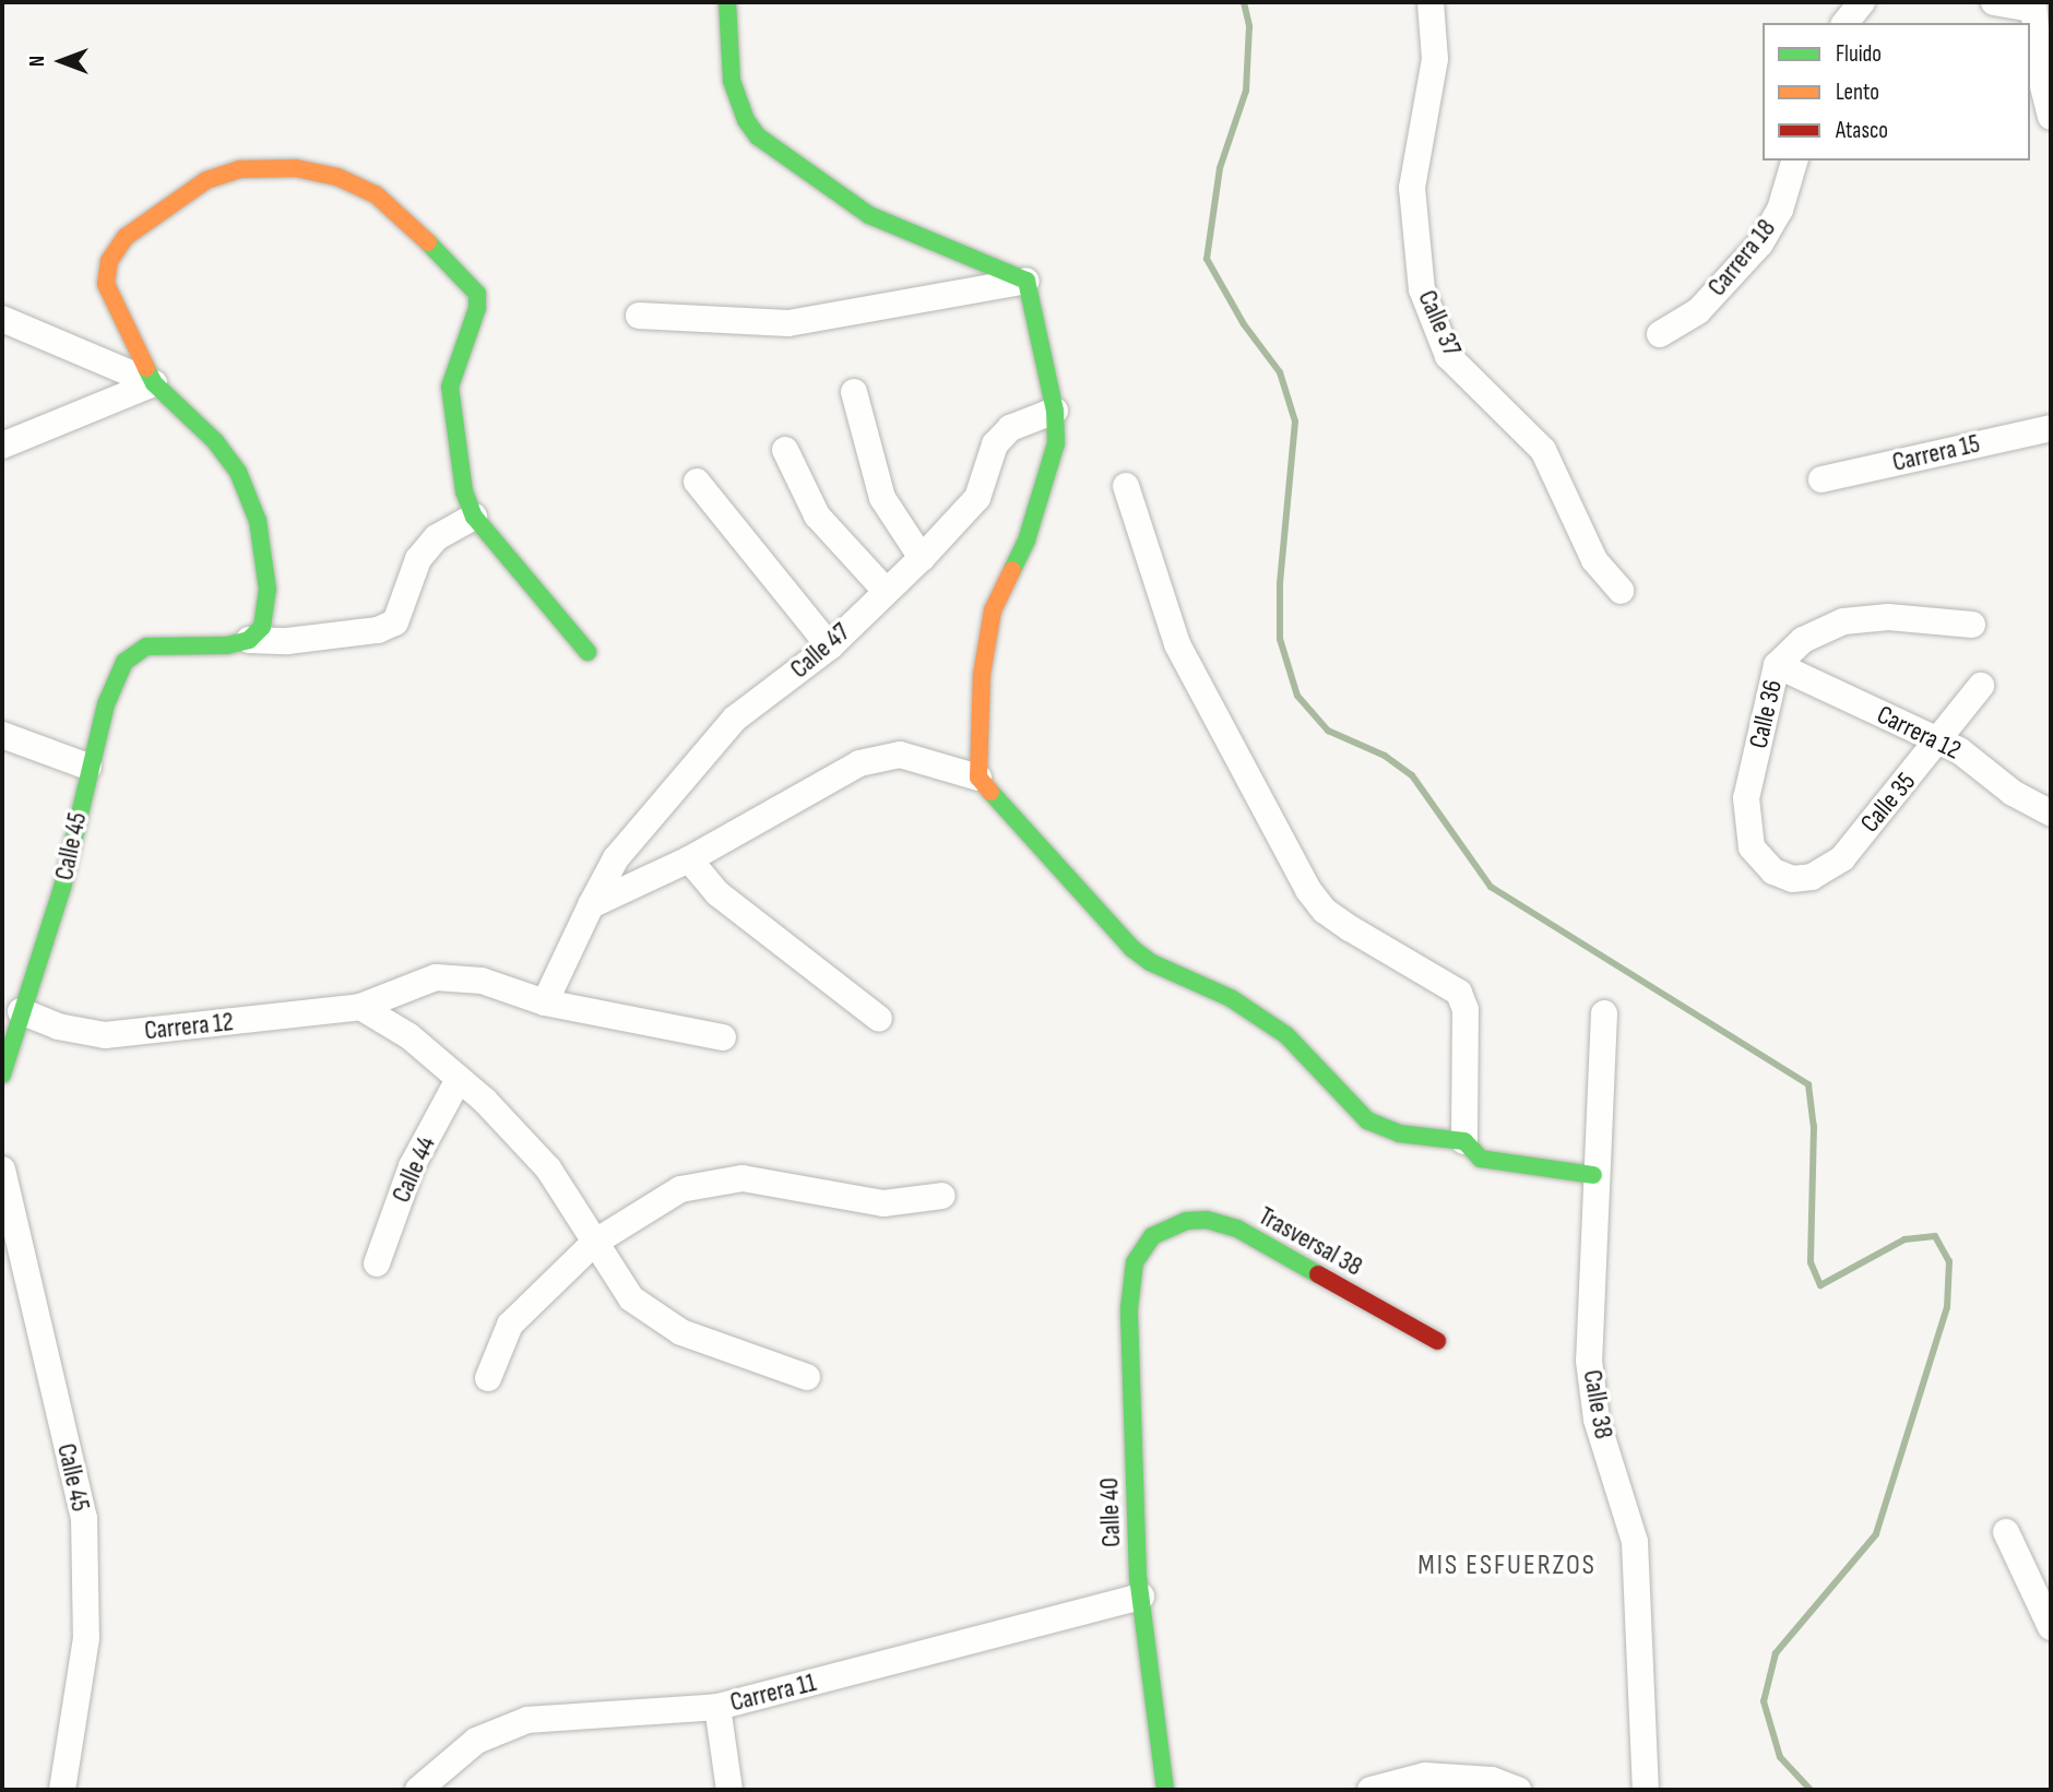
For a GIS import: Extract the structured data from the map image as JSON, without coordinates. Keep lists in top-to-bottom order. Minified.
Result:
{"streets":{"street":["Carrera 18","Calle 37","Carrera 15","Calle 47","Calle 36","Carrera 12","Calle 35","Calle 45","Calle 44","Trasversal 38","Calle 38","Calle 40","Carrera 11"]},"crossings":[["Calle 47","Carrera 12"],["Calle 36","Carrera 12"],["Calle 36","Calle 35"],["Carrera 12","Calle 35"],["Carrera 12","Calle 45"],["Trasversal 38","Calle 40"],["Calle 40","Carrera 11"]],"districts":["MIS ESFUERZOS"],"legend":["Fluido","Lento","Atasco"],"north":"left"}
